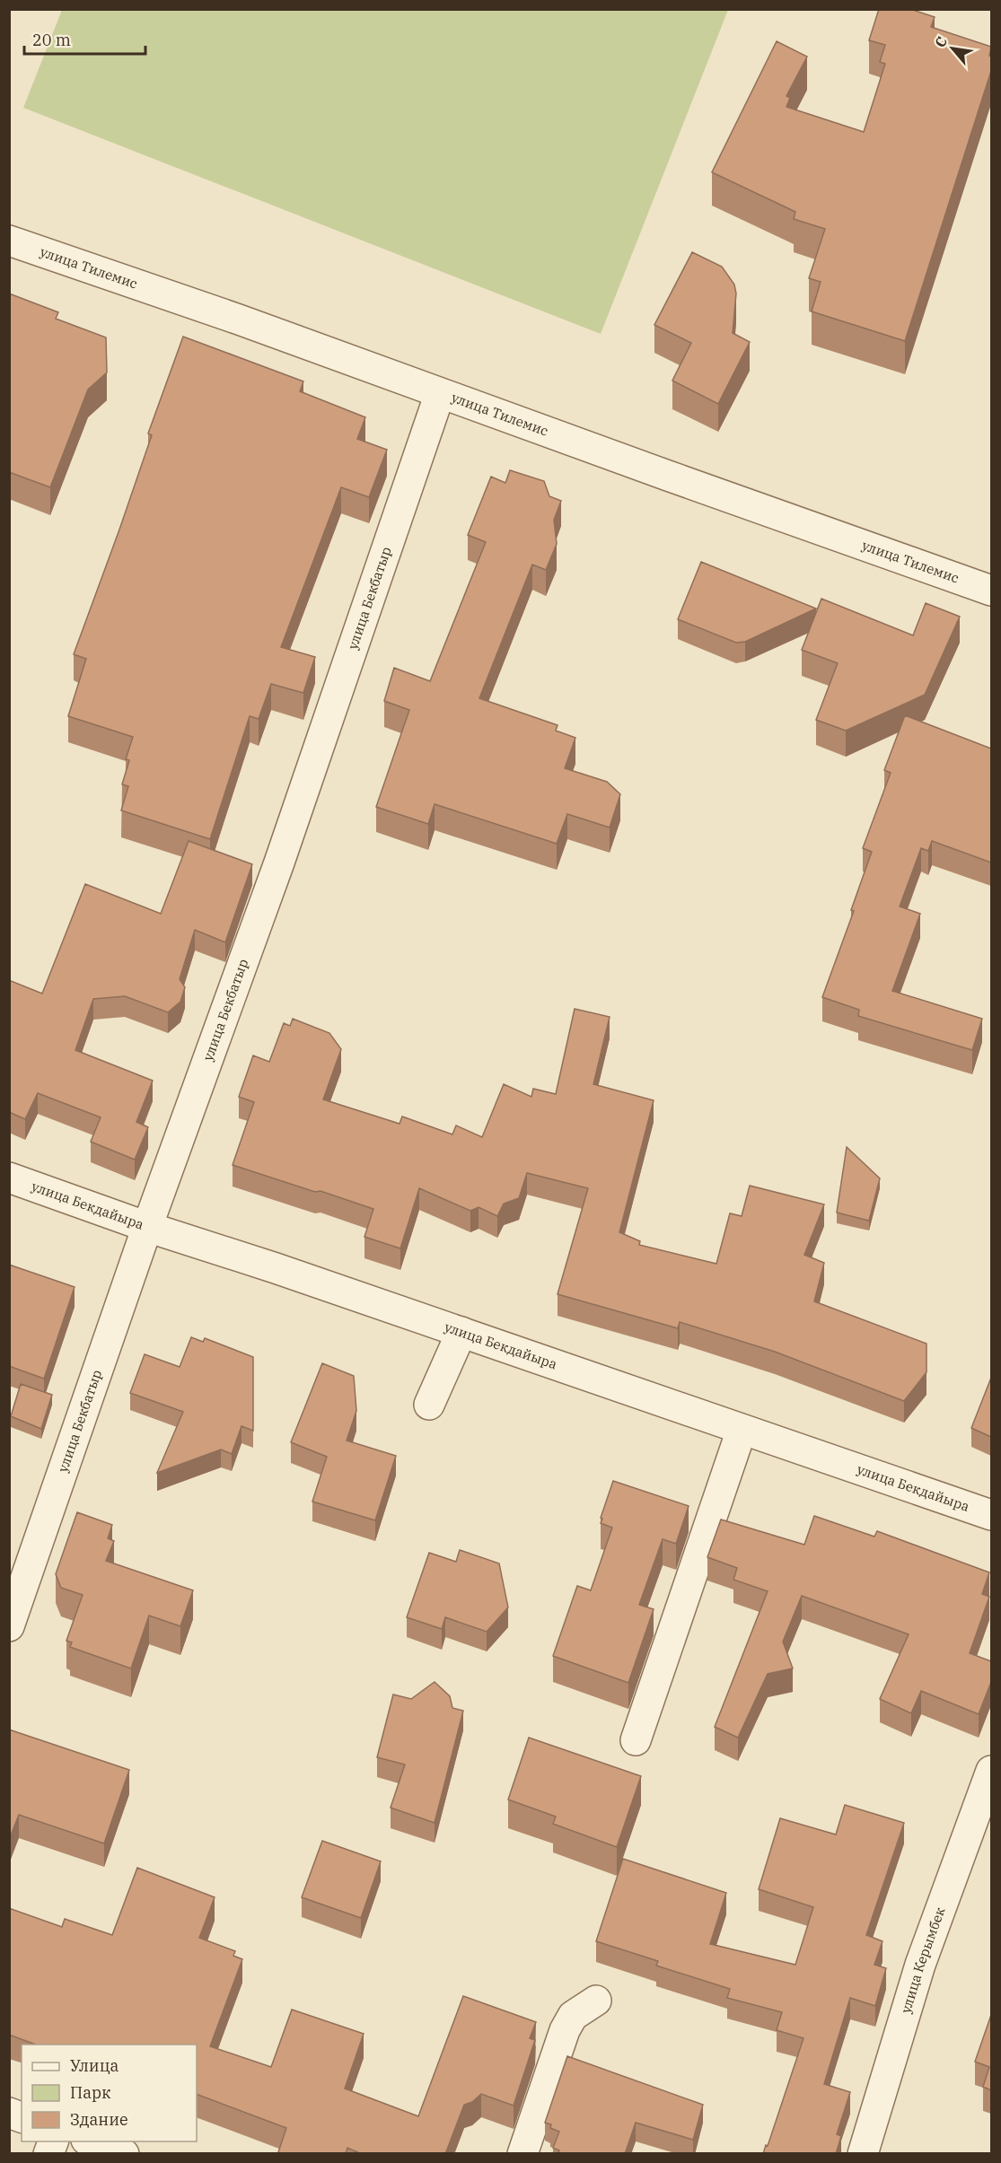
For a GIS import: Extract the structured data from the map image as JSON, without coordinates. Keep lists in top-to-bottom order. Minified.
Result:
{"streets":{"street":["улица Тилемис","улица Бекбатыр","улица Бекдайыра","улица Керымбек"]},"crossings":[["улица Тилемис","улица Бекбатыр"],["улица Бекбатыр","улица Бекдайыра"]],"legend":["Улица","Парк","Здание"],"scale_bar":"20 m","north":"top left"}
